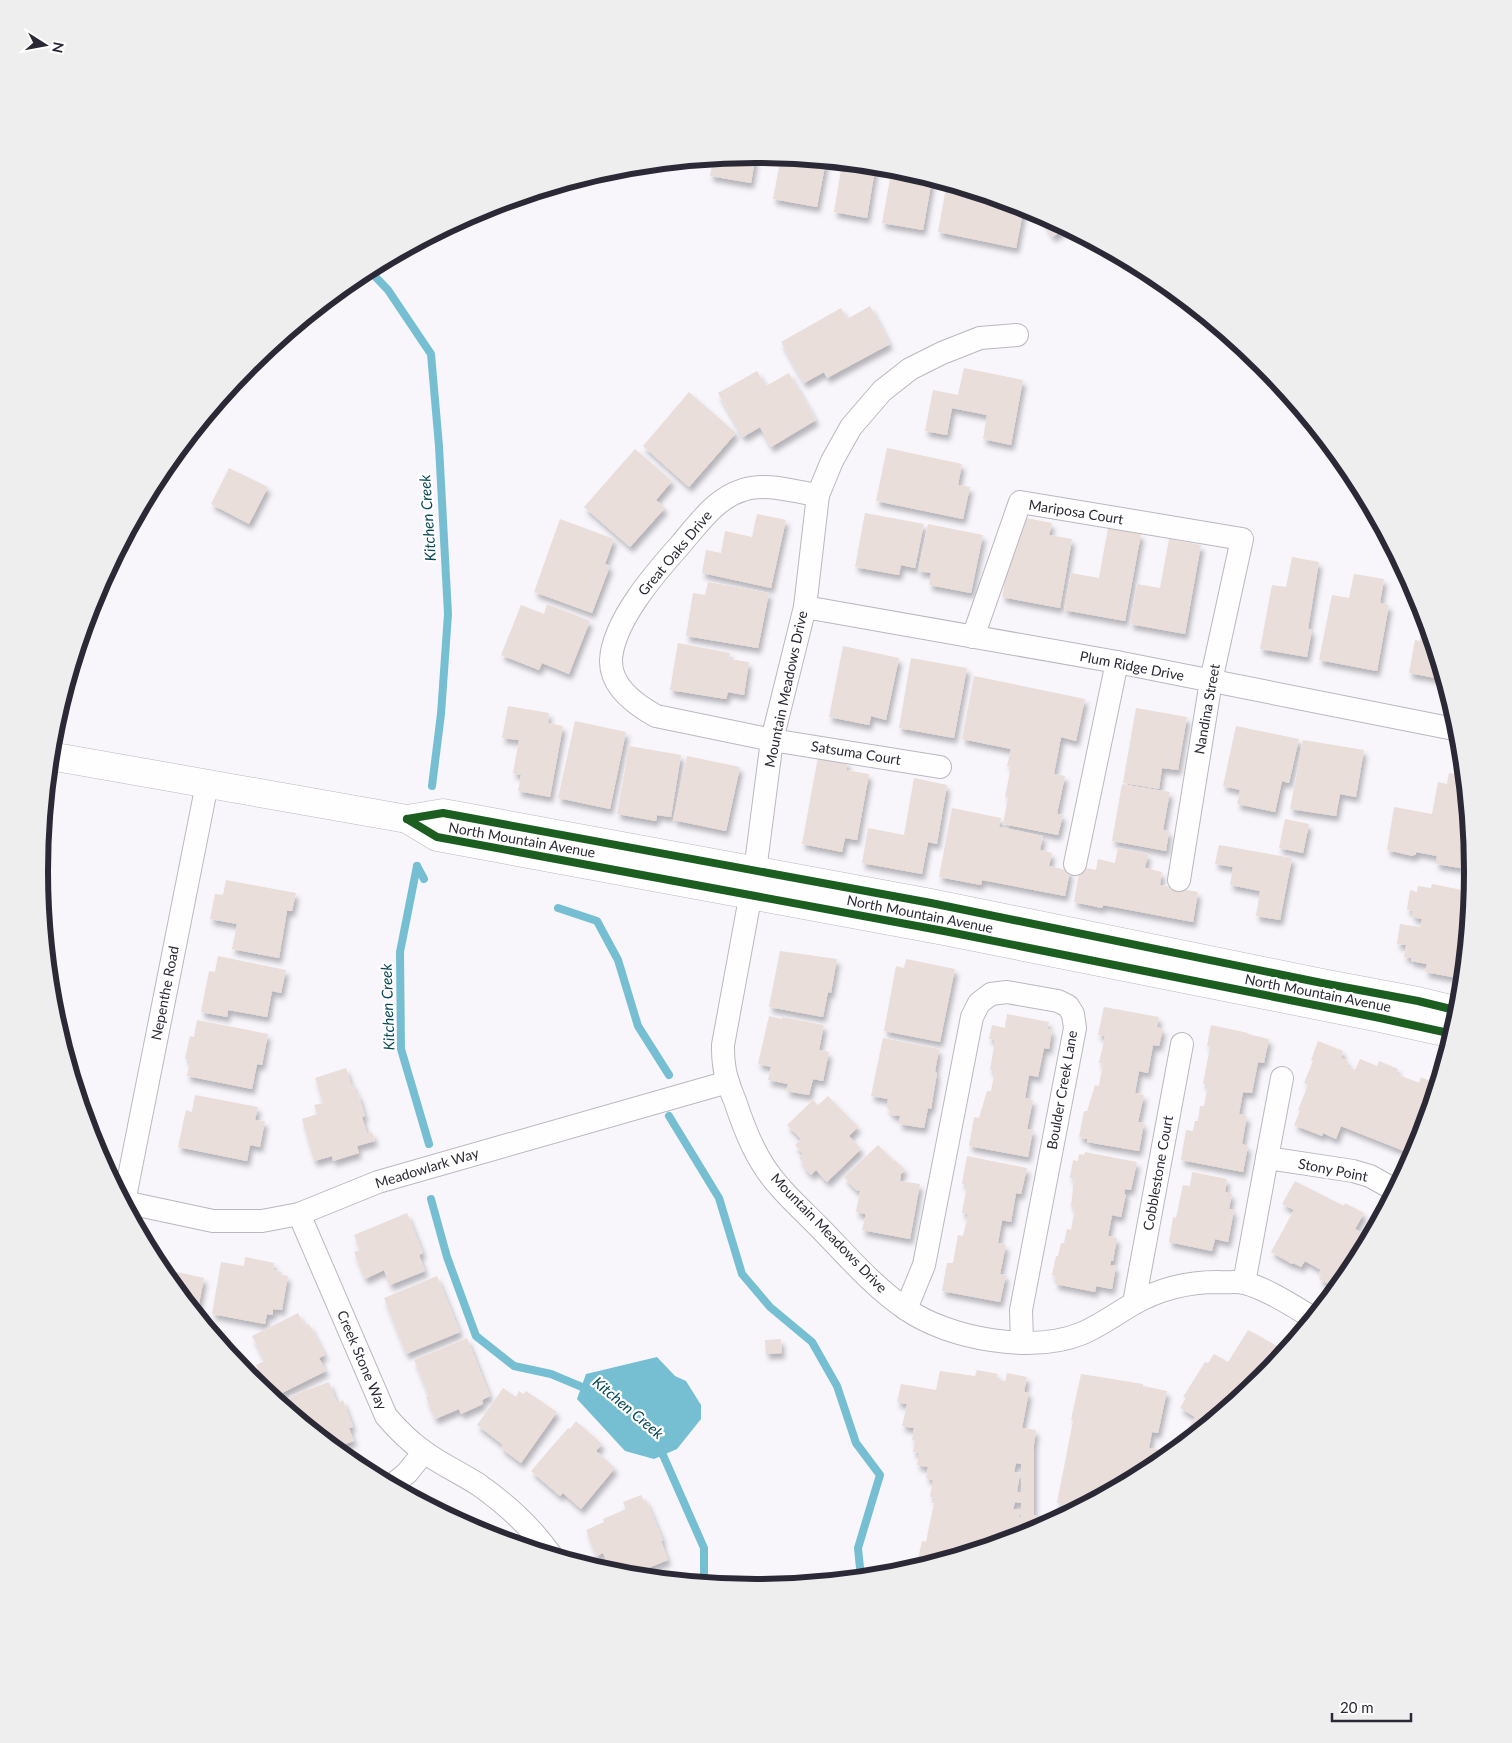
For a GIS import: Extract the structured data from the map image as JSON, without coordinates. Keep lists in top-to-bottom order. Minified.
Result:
{"streets":{"street":["Mariposa Court","Great Oaks Drive","Plum Ridge Drive","Mountain Meadows Drive","Nandina Street","Satsuma Court","North Mountain Avenue","Nepenthe Road","Boulder Creek Lane","Meadowlark Way","Stony Point","Cobblestone Court","Creek Stone Way"]},"crossings":[["Mariposa Court","Plum Ridge Drive"],["Mariposa Court","Nandina Street"],["Great Oaks Drive","Mountain Meadows Drive"],["Great Oaks Drive","Satsuma Court"],["Plum Ridge Drive","Mountain Meadows Drive"],["Plum Ridge Drive","Nandina Street"],["Mountain Meadows Drive","Satsuma Court"],["Mountain Meadows Drive","North Mountain Avenue"],["Mountain Meadows Drive","Boulder Creek Lane"],["Mountain Meadows Drive","Meadowlark Way"],["Mountain Meadows Drive","Cobblestone Court"],["North Mountain Avenue","Nepenthe Road"],["Meadowlark Way","Creek Stone Way"]],"water":["Kitchen Creek"],"scale_bar":"20 m","north":"right"}
